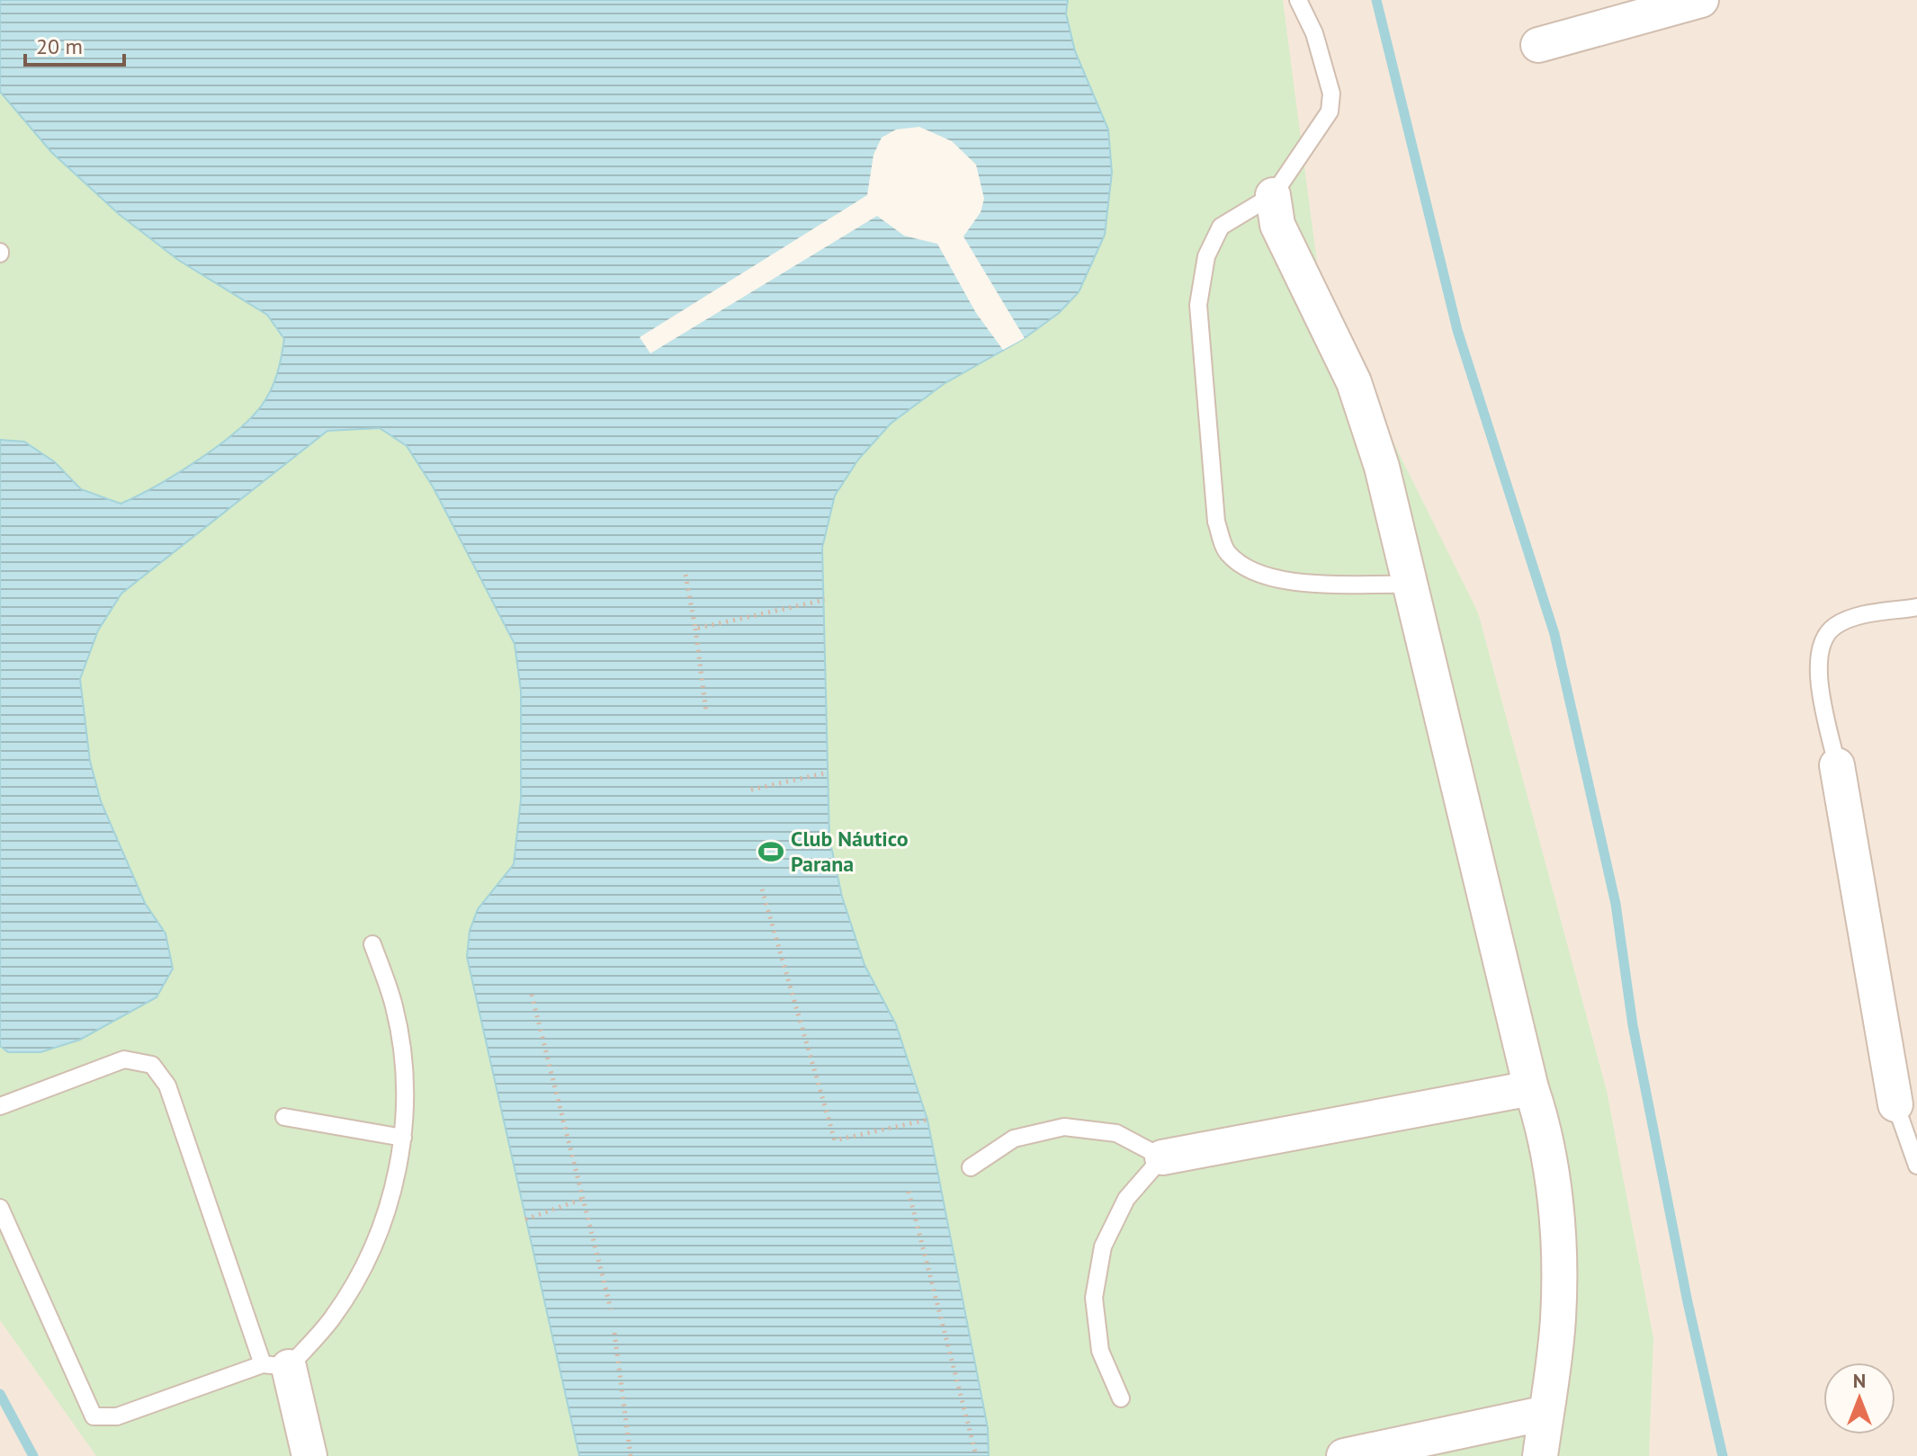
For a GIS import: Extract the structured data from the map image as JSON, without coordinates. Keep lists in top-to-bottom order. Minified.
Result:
{"places":{"sports":["Club Náutico Parana"]},"scale_bar":"20 m","north":"top"}
